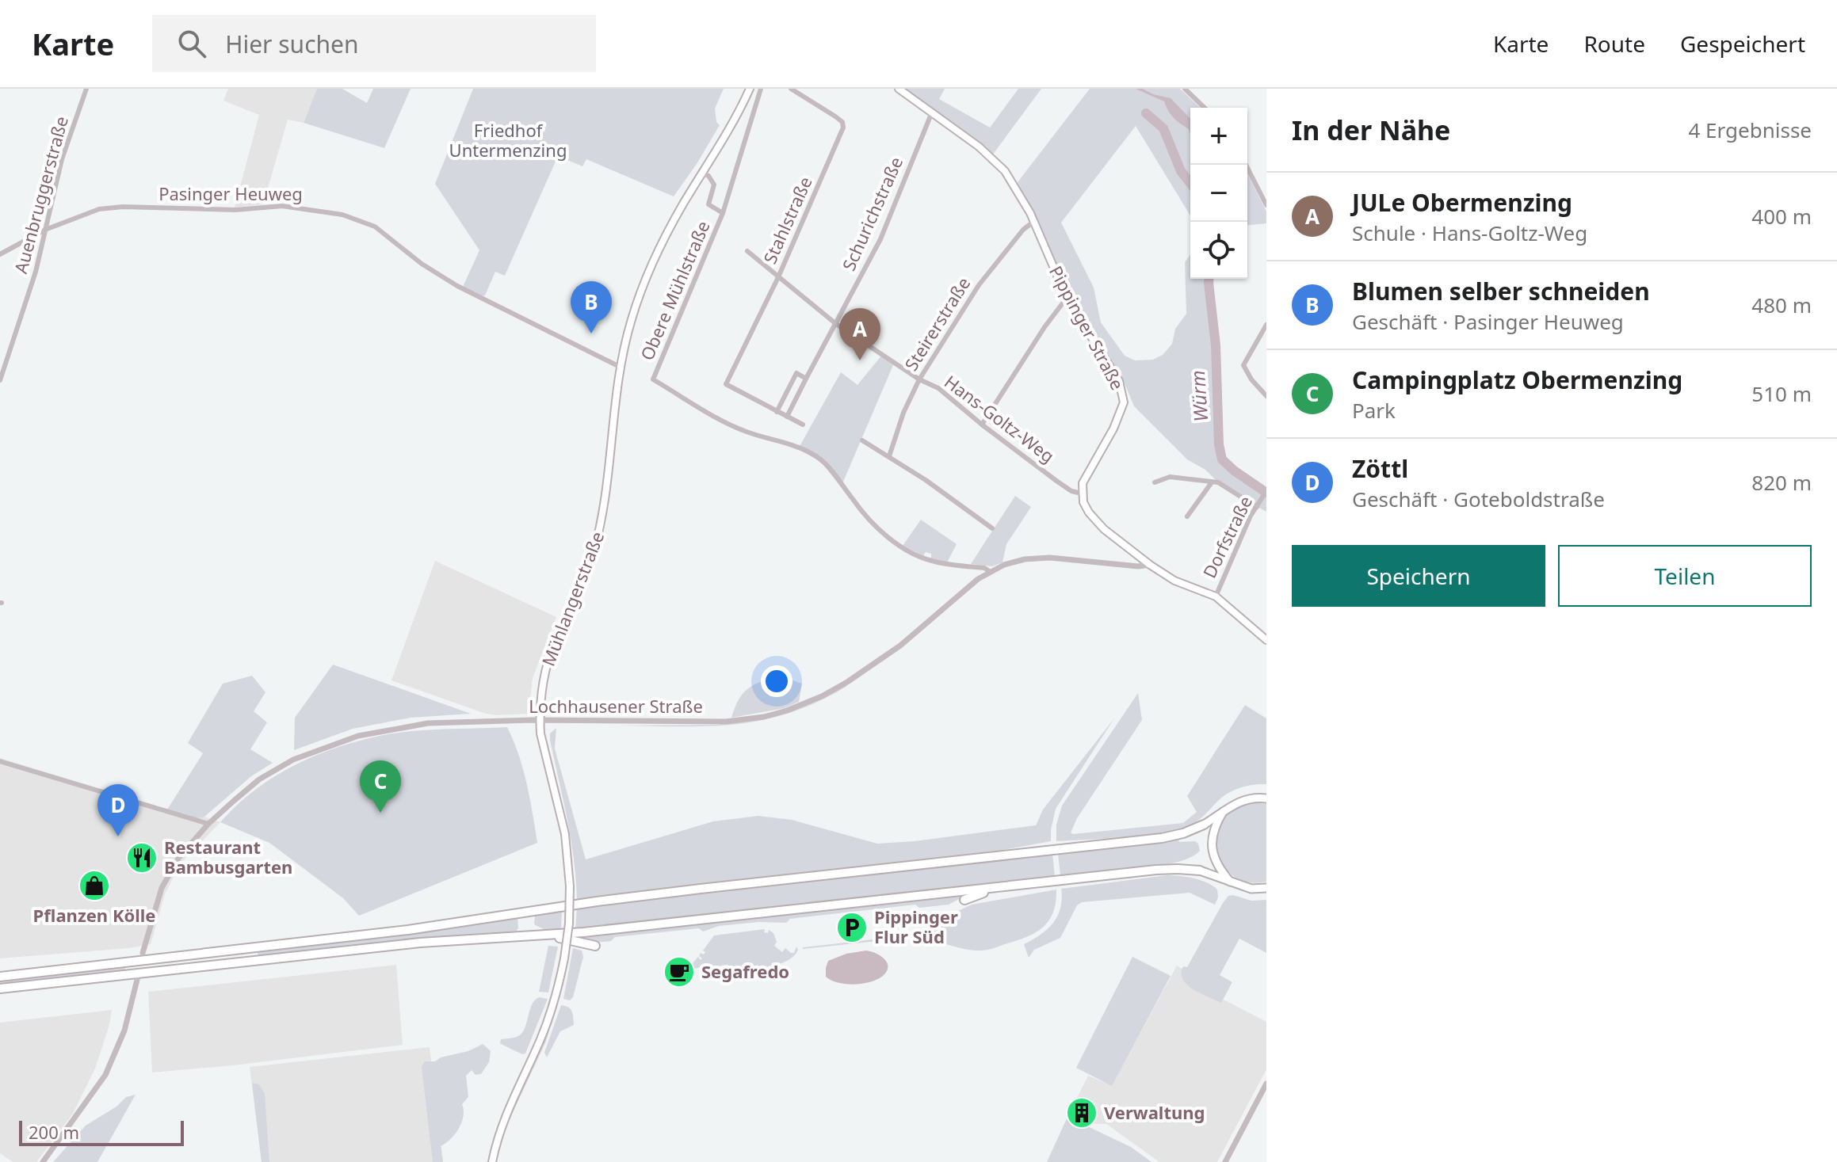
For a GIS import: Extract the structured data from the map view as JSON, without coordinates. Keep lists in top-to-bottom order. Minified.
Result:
{"streets":{"main road":["Pippinger Straße","Mühlangerstraße"],"street":["Pasinger Heuweg","Auenbruggerstraße","Schurichstraße","Stahlstraße","Obere Mühlstraße","Steirerstraße","Hans-Goltz-Weg","Dorfstraße","Lochhausener Straße"]},"crossings":[["Pasinger Heuweg","Auenbruggerstraße"],["Pasinger Heuweg","Mühlangerstraße"],["Schurichstraße","Pippinger Straße"],["Schurichstraße","Hans-Goltz-Weg"],["Stahlstraße","Hans-Goltz-Weg"],["Obere Mühlstraße","Mühlangerstraße"],["Obere Mühlstraße","Lochhausener Straße"],["Steirerstraße","Pippinger Straße"],["Steirerstraße","Hans-Goltz-Weg"],["Pippinger Straße","Hans-Goltz-Weg"],["Mühlangerstraße","Lochhausener Straße"]],"water":["Würm"],"parks":["Friedhof Untermenzing"],"places":{"restaurant":["Restaurant Bambusgarten"],"shop":["Pflanzen Kölle"],"parking":["Pippinger Flur Süd"],"cafe":["Segafredo"],"building":["Verwaltung"]},"scale_bar":"200 m","page":{"header":"Karte","search":"Hier suchen","nav":["Karte","Route","Gespeichert"],"heading":["In der Nähe","4 Ergebnisse"],"map_buttons":["+","−"],"list":[{"mark":"A","name":"JULe Obermenzing","note":"Schule · Hans-Goltz-Weg","value":"400 m"},{"mark":"B","name":"Blumen selber schneiden","note":"Geschäft · Pasinger Heuweg","value":"480 m"},{"mark":"C","name":"Campingplatz Obermenzing","note":"Park","value":"510 m"},{"mark":"D","name":"Zöttl","note":"Geschäft · Goteboldstraße","value":"820 m"}],"pins":["B","A","C","D"],"buttons":["Speichern","Teilen"],"scale":"200 m"}}
